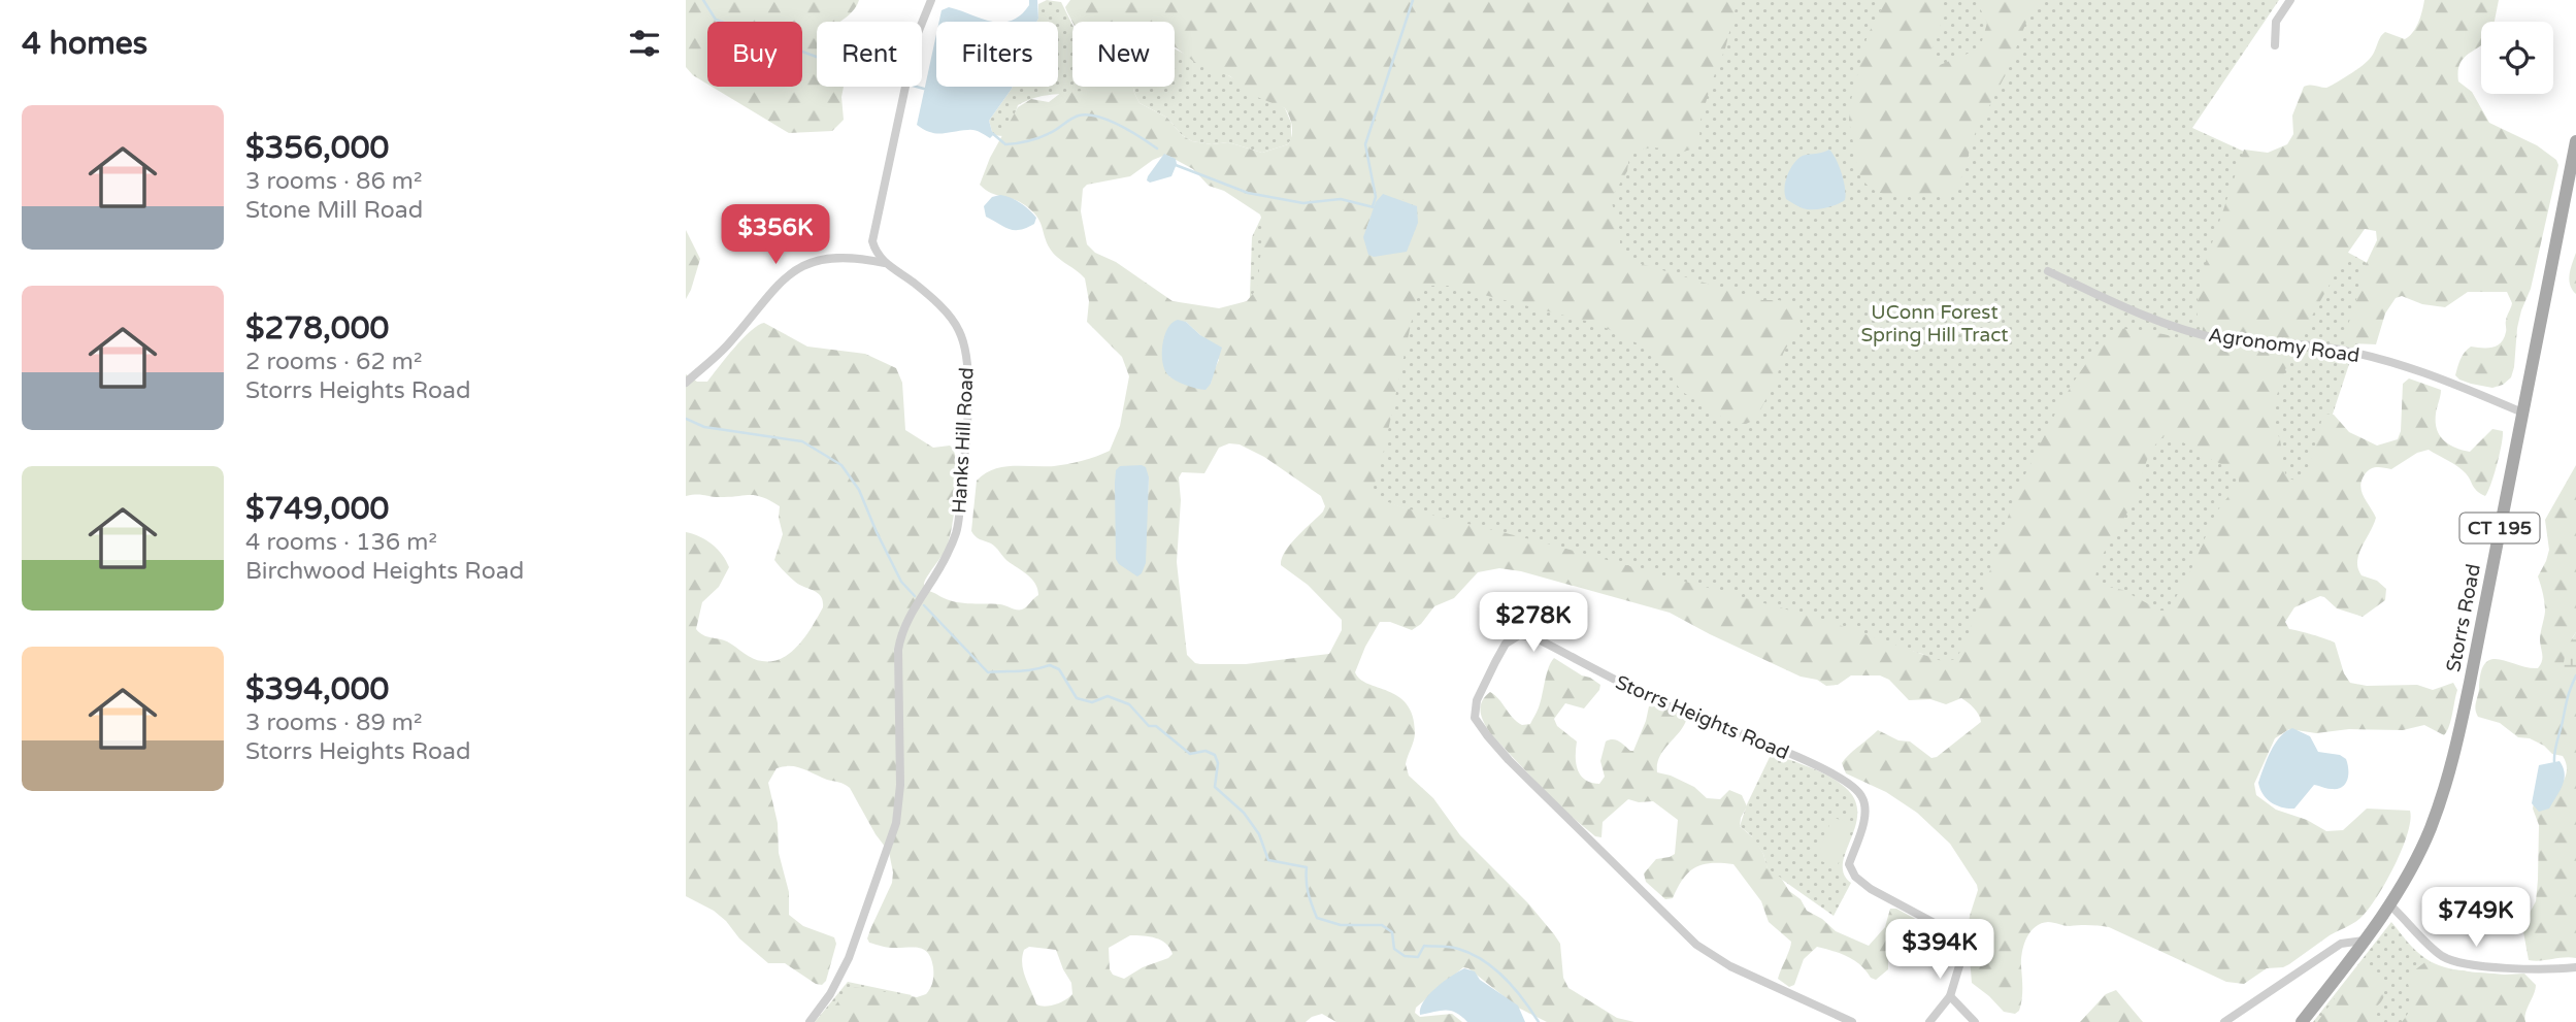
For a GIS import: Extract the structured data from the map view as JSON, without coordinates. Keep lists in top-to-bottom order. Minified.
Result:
{"streets":{"main road":["CT 195","Storrs Road"],"street":["Agronomy Road","Hanks Hill Road","Storrs Heights Road"]},"crossings":[["Agronomy Road","Storrs Road"]],"parks":["UConn Forest Spring Hill Tract"],"page":{"heading":"4 homes","chip":["Buy","Rent","Filters","New"],"list":[{"name":"$356,000","note":"3 rooms · 86 m² · Stone Mill Road"},{"name":"$278,000","note":"2 rooms · 62 m² · Storrs Heights Road"},{"name":"$749,000","note":"4 rooms · 136 m² · Birchwood Heights Road"},{"name":"$394,000","note":"3 rooms · 89 m² · Storrs Heights Road"}],"price":["$356K","$278K","$749K","$394K"]}}
